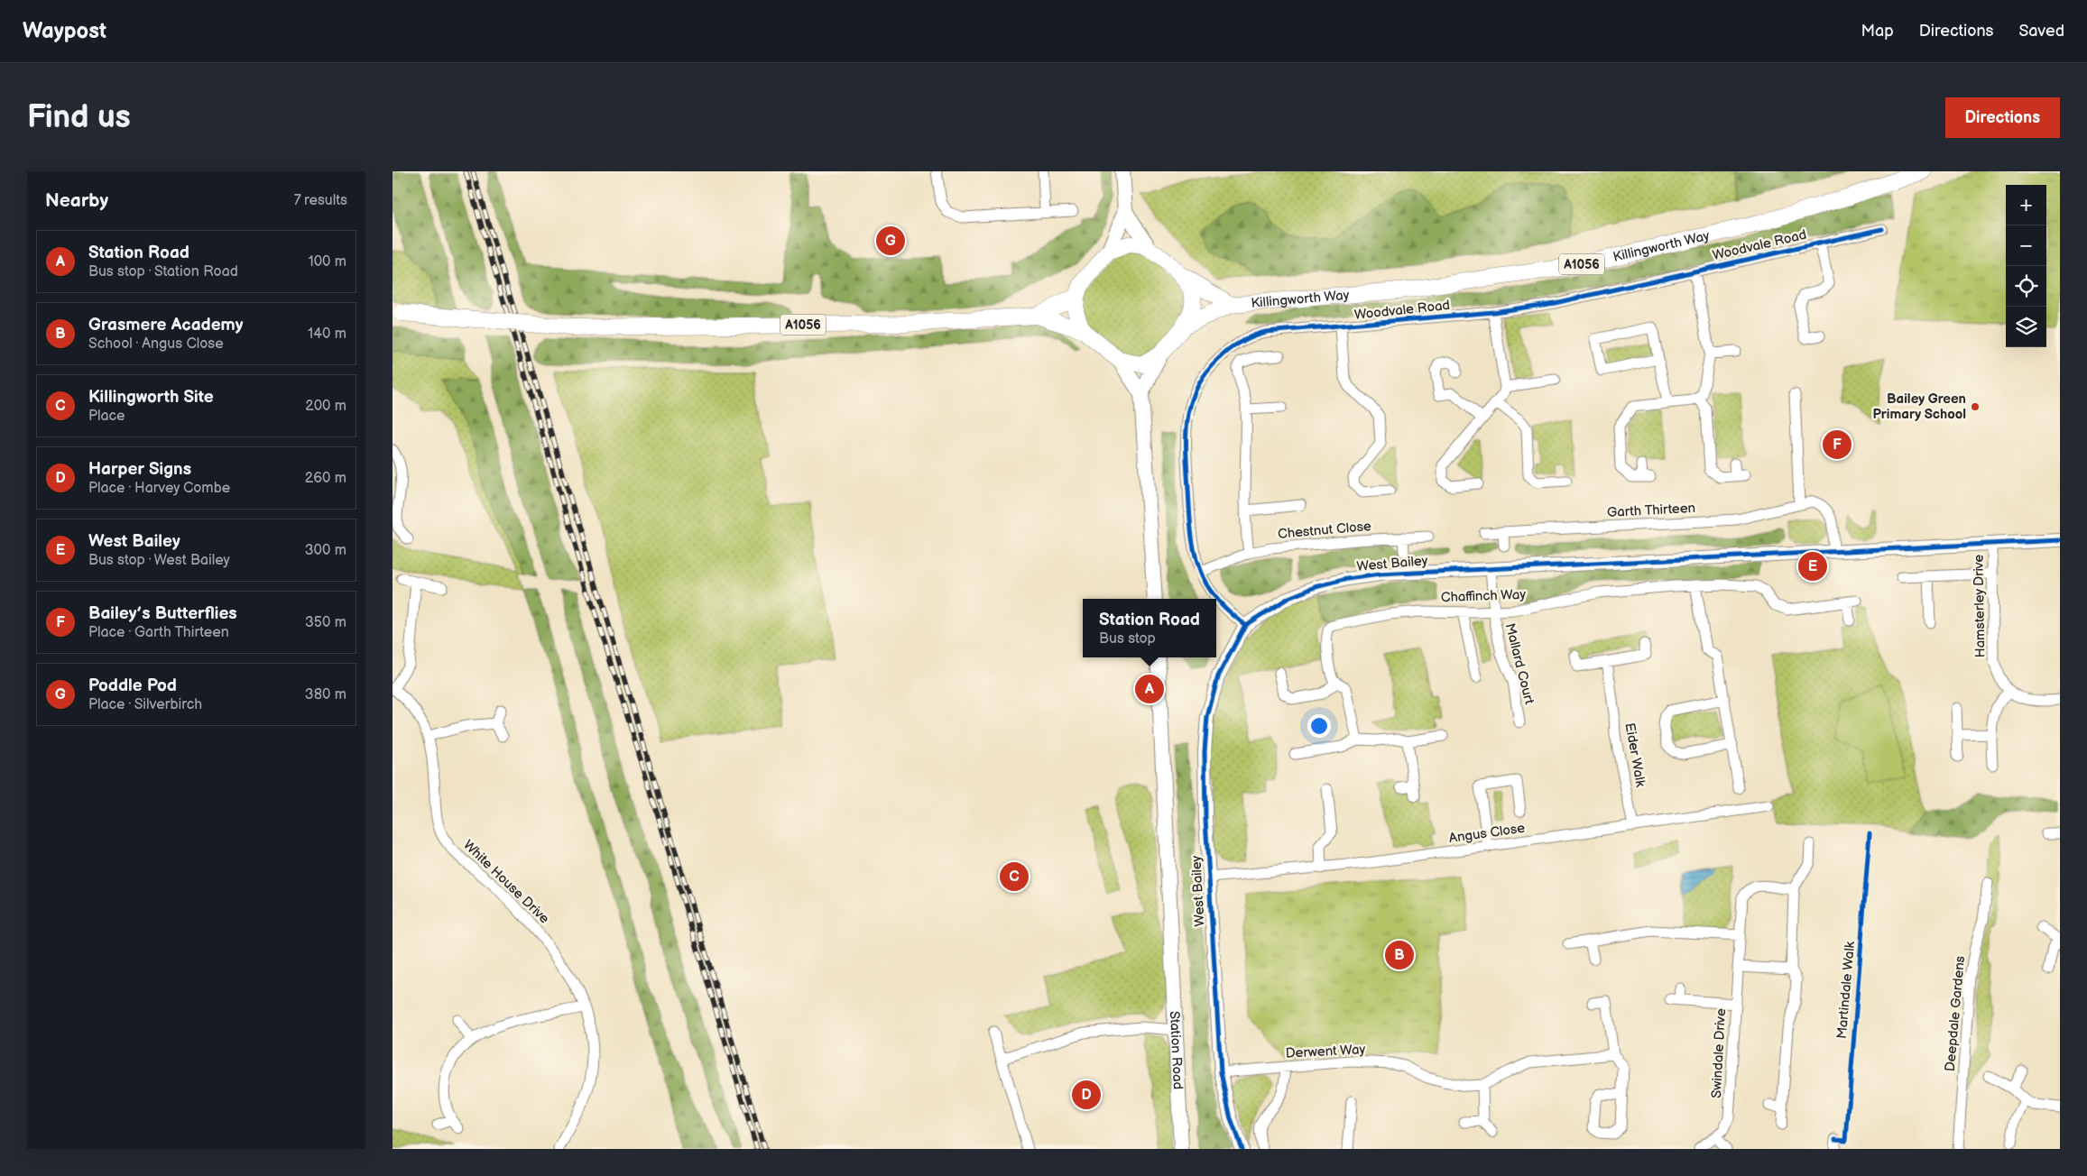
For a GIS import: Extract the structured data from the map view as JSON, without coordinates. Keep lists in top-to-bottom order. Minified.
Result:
{"streets":{"main road":["Killingworth Way","A1056","Station Road"],"street":["Woodvale Road","Garth Thirteen","Chestnut Close","West Bailey","Chaffinch Way","Hamsterley Drive","Mallard Court","Eider Walk","Angus Close","White House Drive","Deepdale Gardens","Derwent Way","Swindale Drive"],"cycle path":["Martindale Walk"]},"crossings":[["Woodvale Road","Chestnut Close"],["Woodvale Road","West Bailey"],["Killingworth Way","A1056"],["Garth Thirteen","West Bailey"],["West Bailey","Hamsterley Drive"],["West Bailey","Mallard Court"],["West Bailey","Angus Close"],["West Bailey","Derwent Way"],["Chaffinch Way","Mallard Court"],["Eider Walk","Angus Close"]],"places":["Bailey Green Primary School"],"page":{"header":"Waypost","nav":["Map","Directions","Saved"],"buttons":"Directions","title":"Find us","heading":["Nearby","7 results"],"map_buttons":["+","−"],"pins":["G","F","E","A","C","B","D"],"list":[{"mark":"A","name":"Station Road","note":"Bus stop · Station Road","value":"100 m"},{"mark":"B","name":"Grasmere Academy","note":"School · Angus Close","value":"140 m"},{"mark":"C","name":"Killingworth Site","note":"Place","value":"200 m"},{"mark":"D","name":"Harper Signs","note":"Place · Harvey Combe","value":"260 m"},{"mark":"E","name":"West Bailey","note":"Bus stop · West Bailey","value":"300 m"},{"mark":"F","name":"Bailey’s Butterflies","note":"Place · Garth Thirteen","value":"350 m"},{"mark":"G","name":"Poddle Pod","note":"Place · Silverbirch","value":"380 m"}],"popup":["Station Road","Bus stop"]}}
